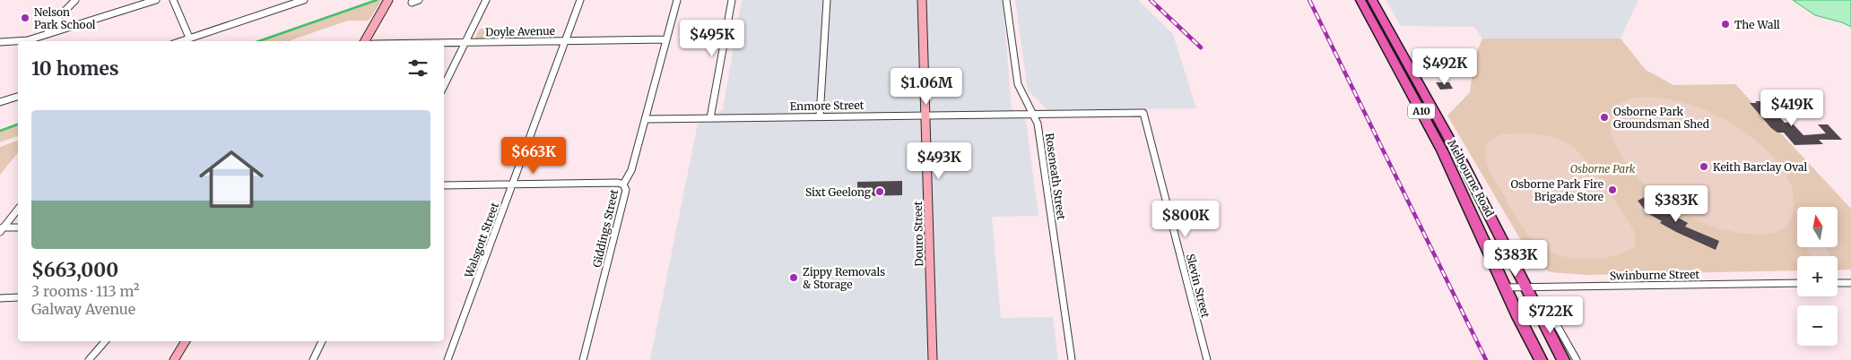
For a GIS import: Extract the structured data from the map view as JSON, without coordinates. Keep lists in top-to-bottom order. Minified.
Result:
{"streets":{"highway":["A10","Melbourne Road"],"street":["Doyle Avenue","Enmore Street","Roseneath Street","Giddings Street","Douro Street","Walsgott Street","Swinburne Street","Slevin Street"]},"crossings":[["Doyle Avenue","Giddings Street"],["Doyle Avenue","Walsgott Street"],["Enmore Street","Roseneath Street"],["Enmore Street","Giddings Street"],["Enmore Street","Douro Street"],["Enmore Street","Slevin Street"],["Melbourne Road","Swinburne Street"]],"parks":["Osborne Park"],"places":["Nelson Park School","The Wall","Osborne Park Groundsman Shed","Keith Barclay Oval","Osborne Park Fire Brigade Store","Sixt Geelong","Zippy Removals & Storage"],"north":"top","page":{"price":["$495K","$492K","$1.06M","$419K","$663K","$493K","$383K","$800K","$383K","$722K"],"heading":"10 homes","list":[{"name":"$663,000","note":"3 rooms · 113 m² · Galway Avenue"}],"map_buttons":["+","−"]}}
